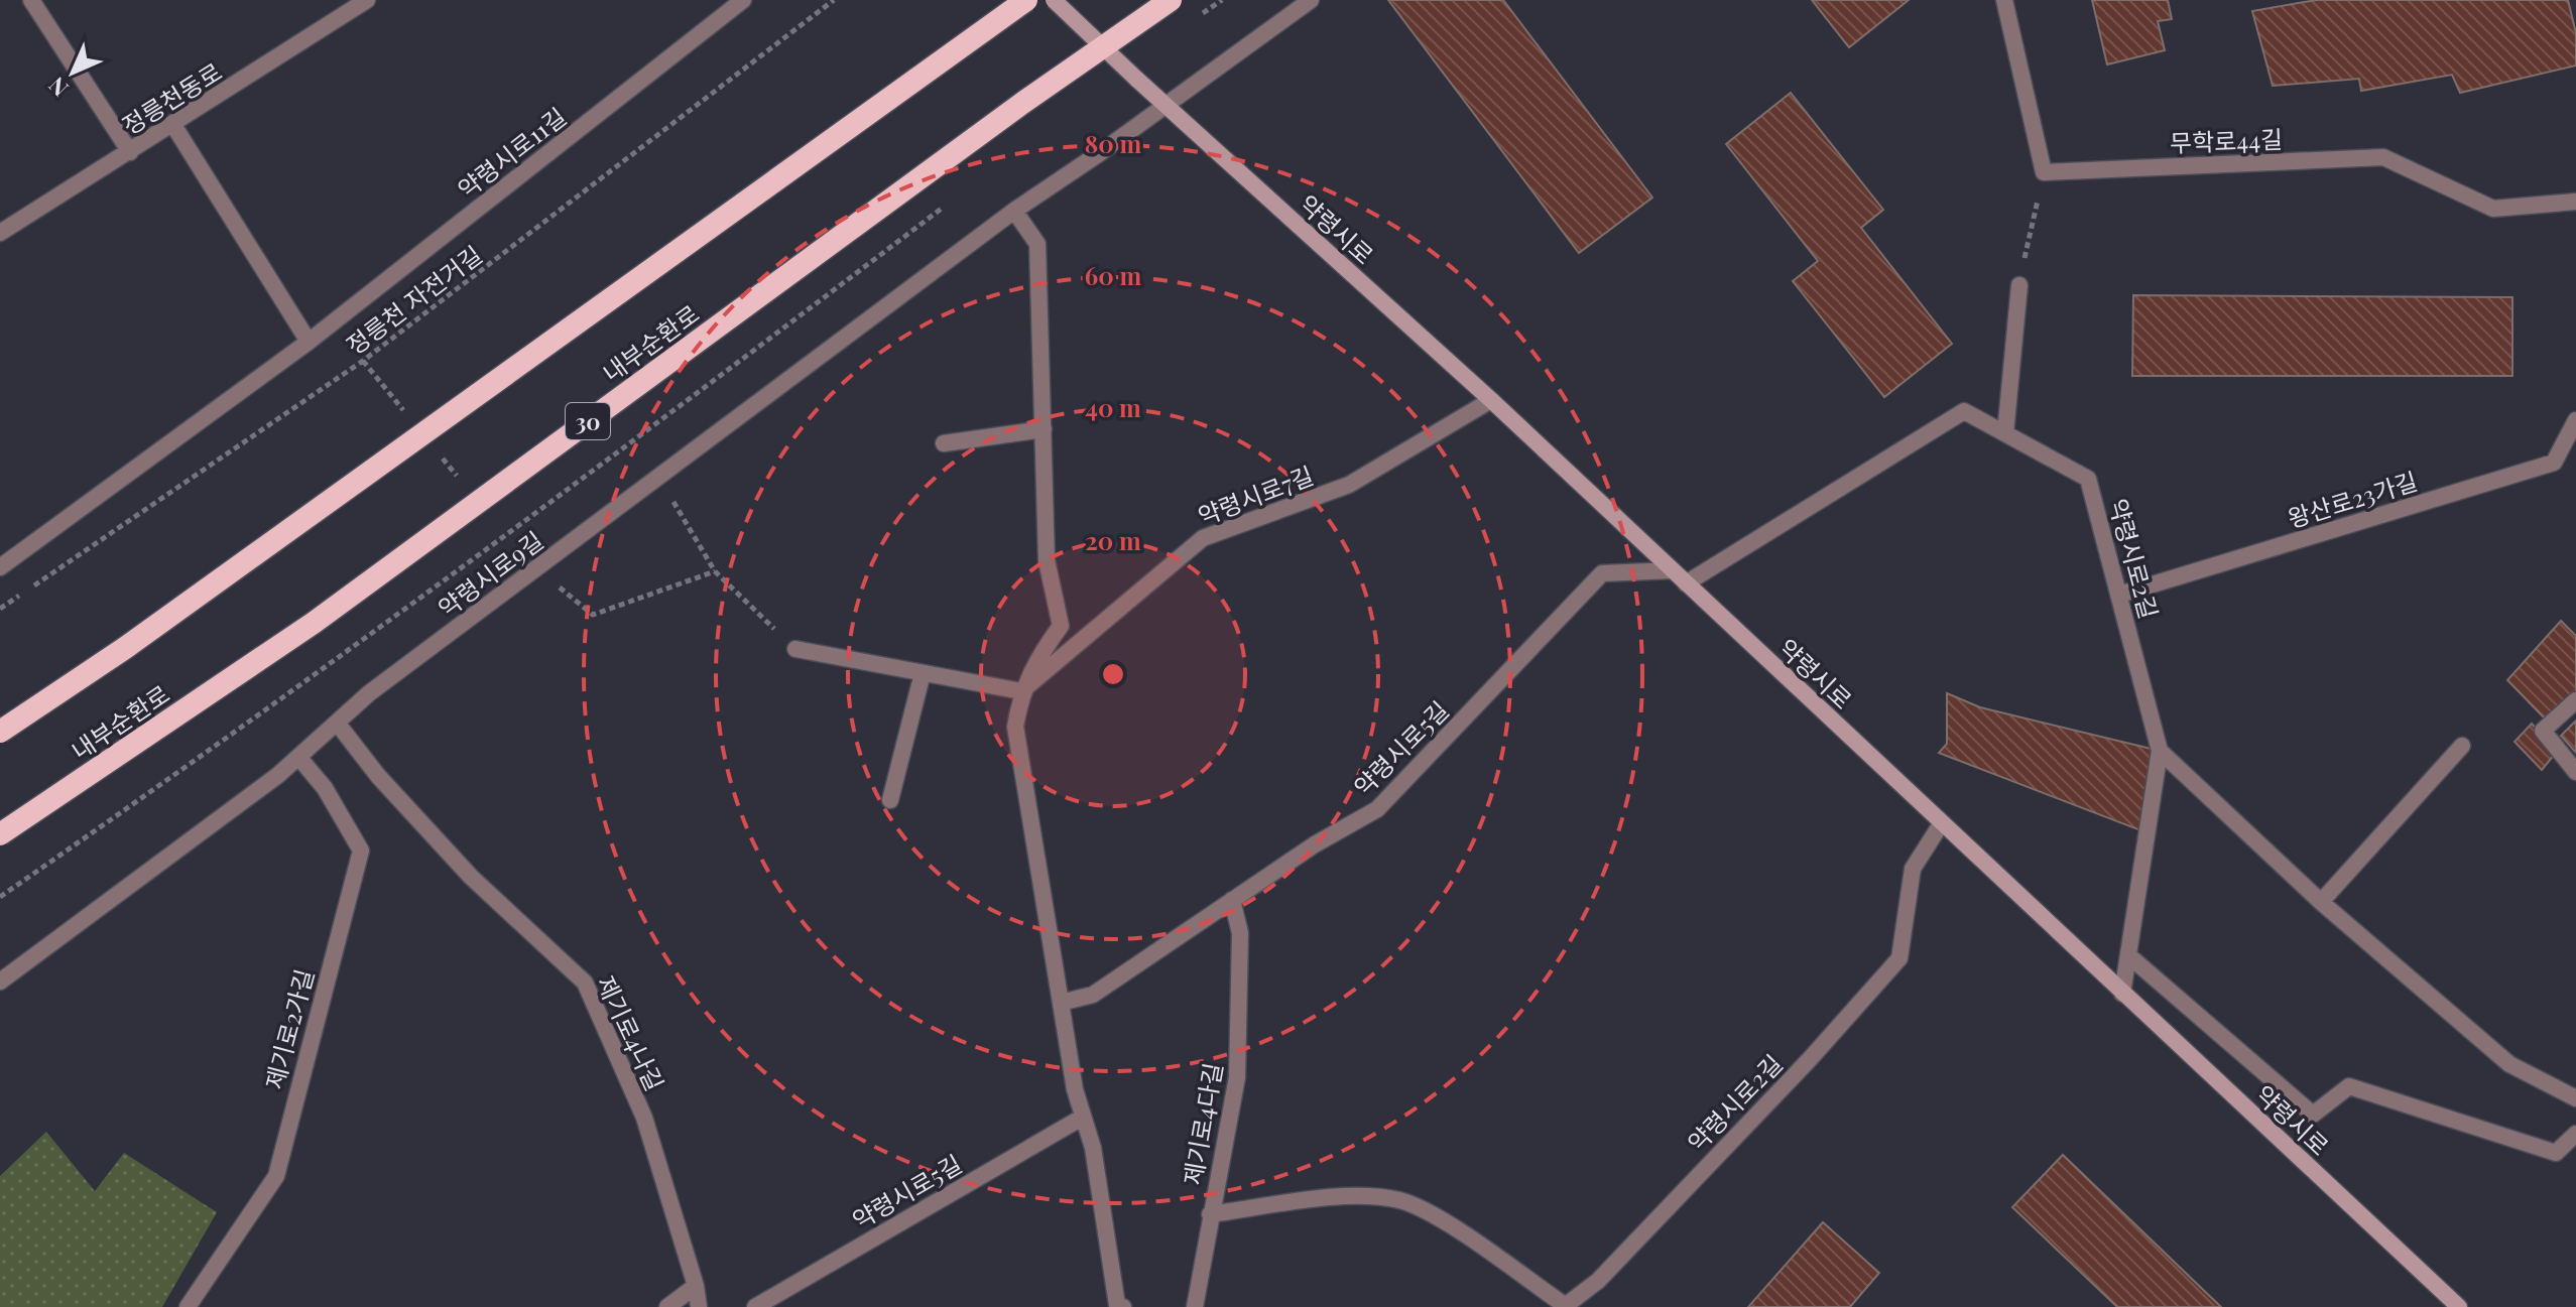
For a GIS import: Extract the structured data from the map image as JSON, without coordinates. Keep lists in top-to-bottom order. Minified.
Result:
{"streets":{"highway":["내부순환로","30"],"main road":["약령시로"],"street":["정릉천동로","무학로44길","약령시로11길","약령시로7길","왕산로23가길","약령시로2길","약령시로9길","약령시로5길","제기로2가길","제기로4나길","제기로4다길"],"path":["정릉천 자전거길"]},"crossings":[["약령시로","약령시로7길"],["약령시로","약령시로2길"],["약령시로","약령시로9길"],["약령시로","약령시로5길"],["왕산로23가길","약령시로2길"],["약령시로9길","제기로2가길"],["약령시로9길","제기로4나길"],["약령시로5길","제기로4다길"]],"north":"bottom left","rings":["80 m","60 m","40 m","20 m"]}
